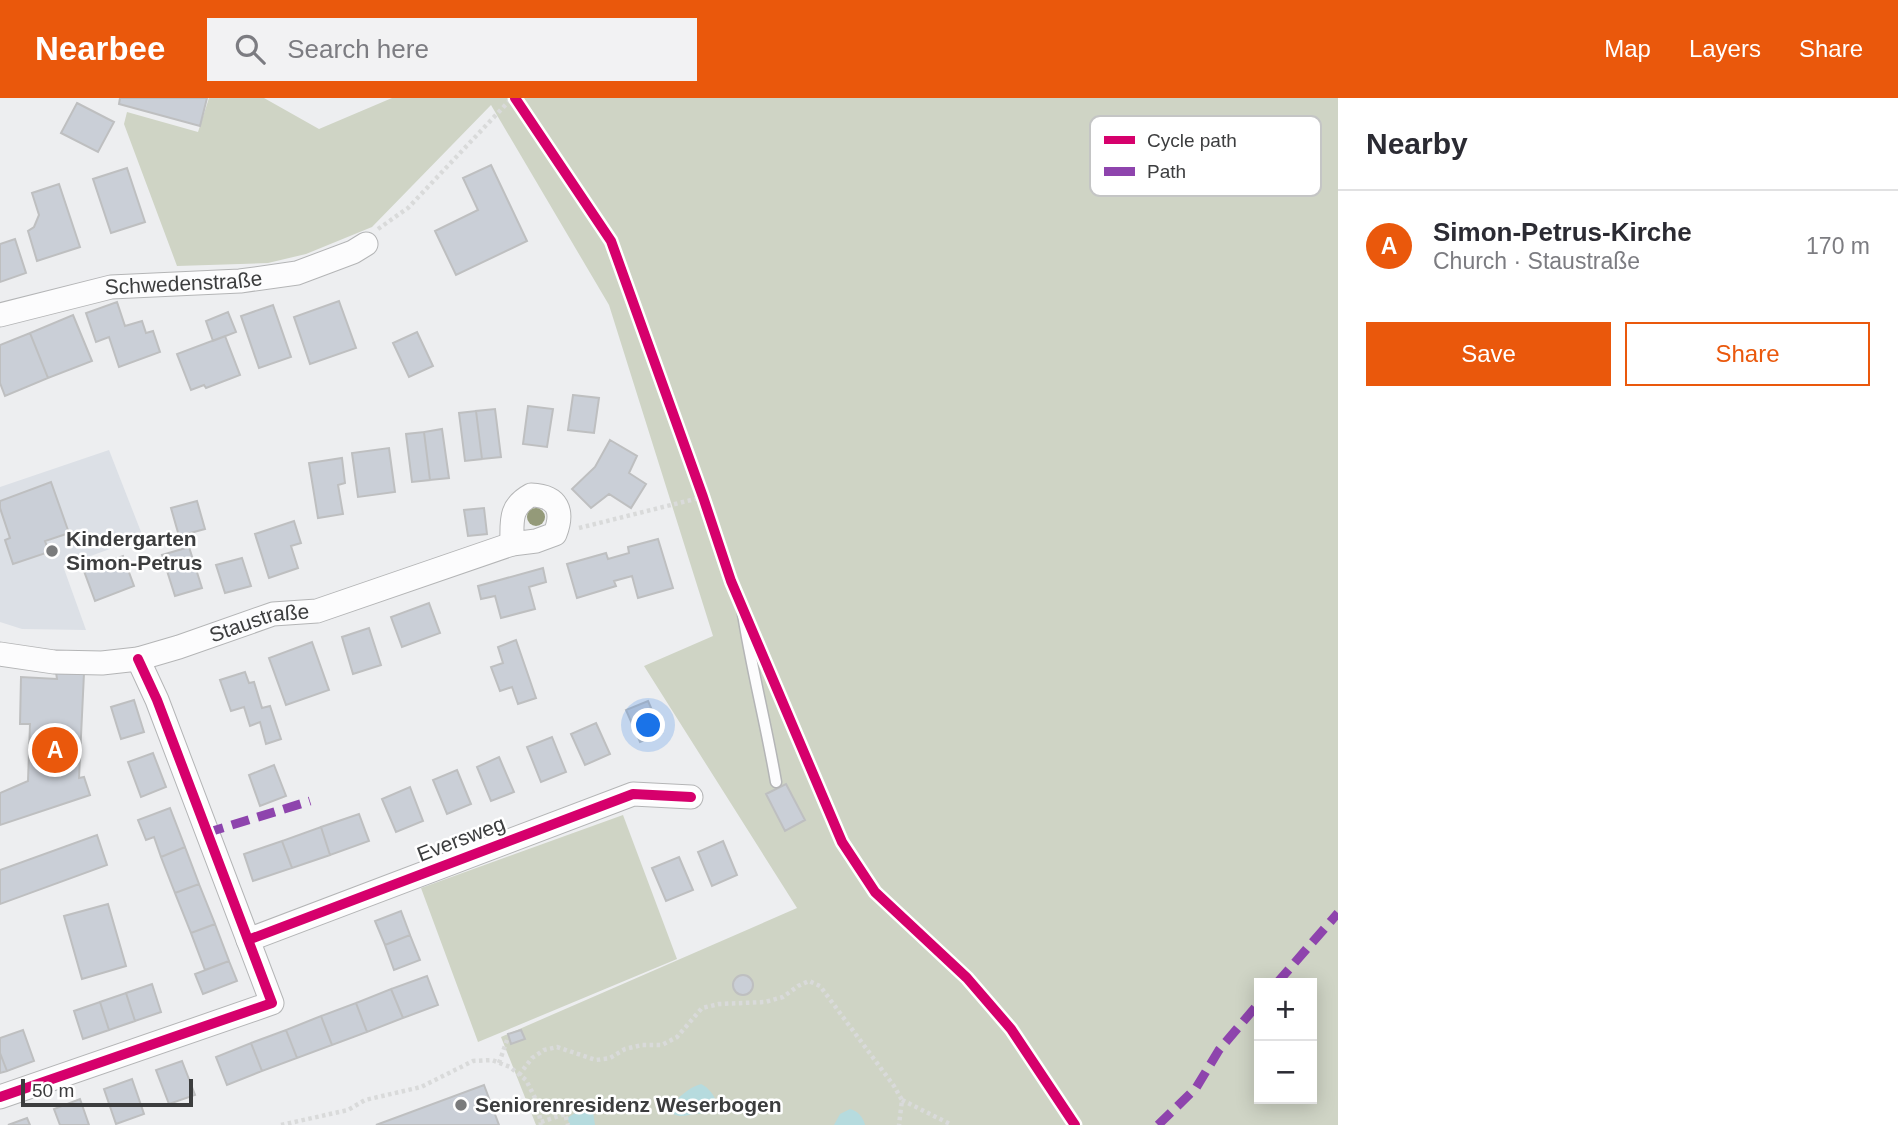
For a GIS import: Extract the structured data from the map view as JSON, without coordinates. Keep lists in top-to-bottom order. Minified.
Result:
{"streets":{"street":["Schwedenstraße","Staustraße","Eversweg"]},"places":["Kindergarten Simon-Petrus","Seniorenresidenz Weserbogen"],"legend":["Cycle path","Path"],"scale_bar":"50 m","page":{"header":"Nearbee","search":"Search here","nav":["Map","Layers","Share"],"heading":"Nearby","list":[{"mark":"A","name":"Simon-Petrus-Kirche","note":"Church · Staustraße","value":"170 m"}],"buttons":["Save","Share"],"pins":"A","map_buttons":["+","−"],"scale":"50 m"}}
